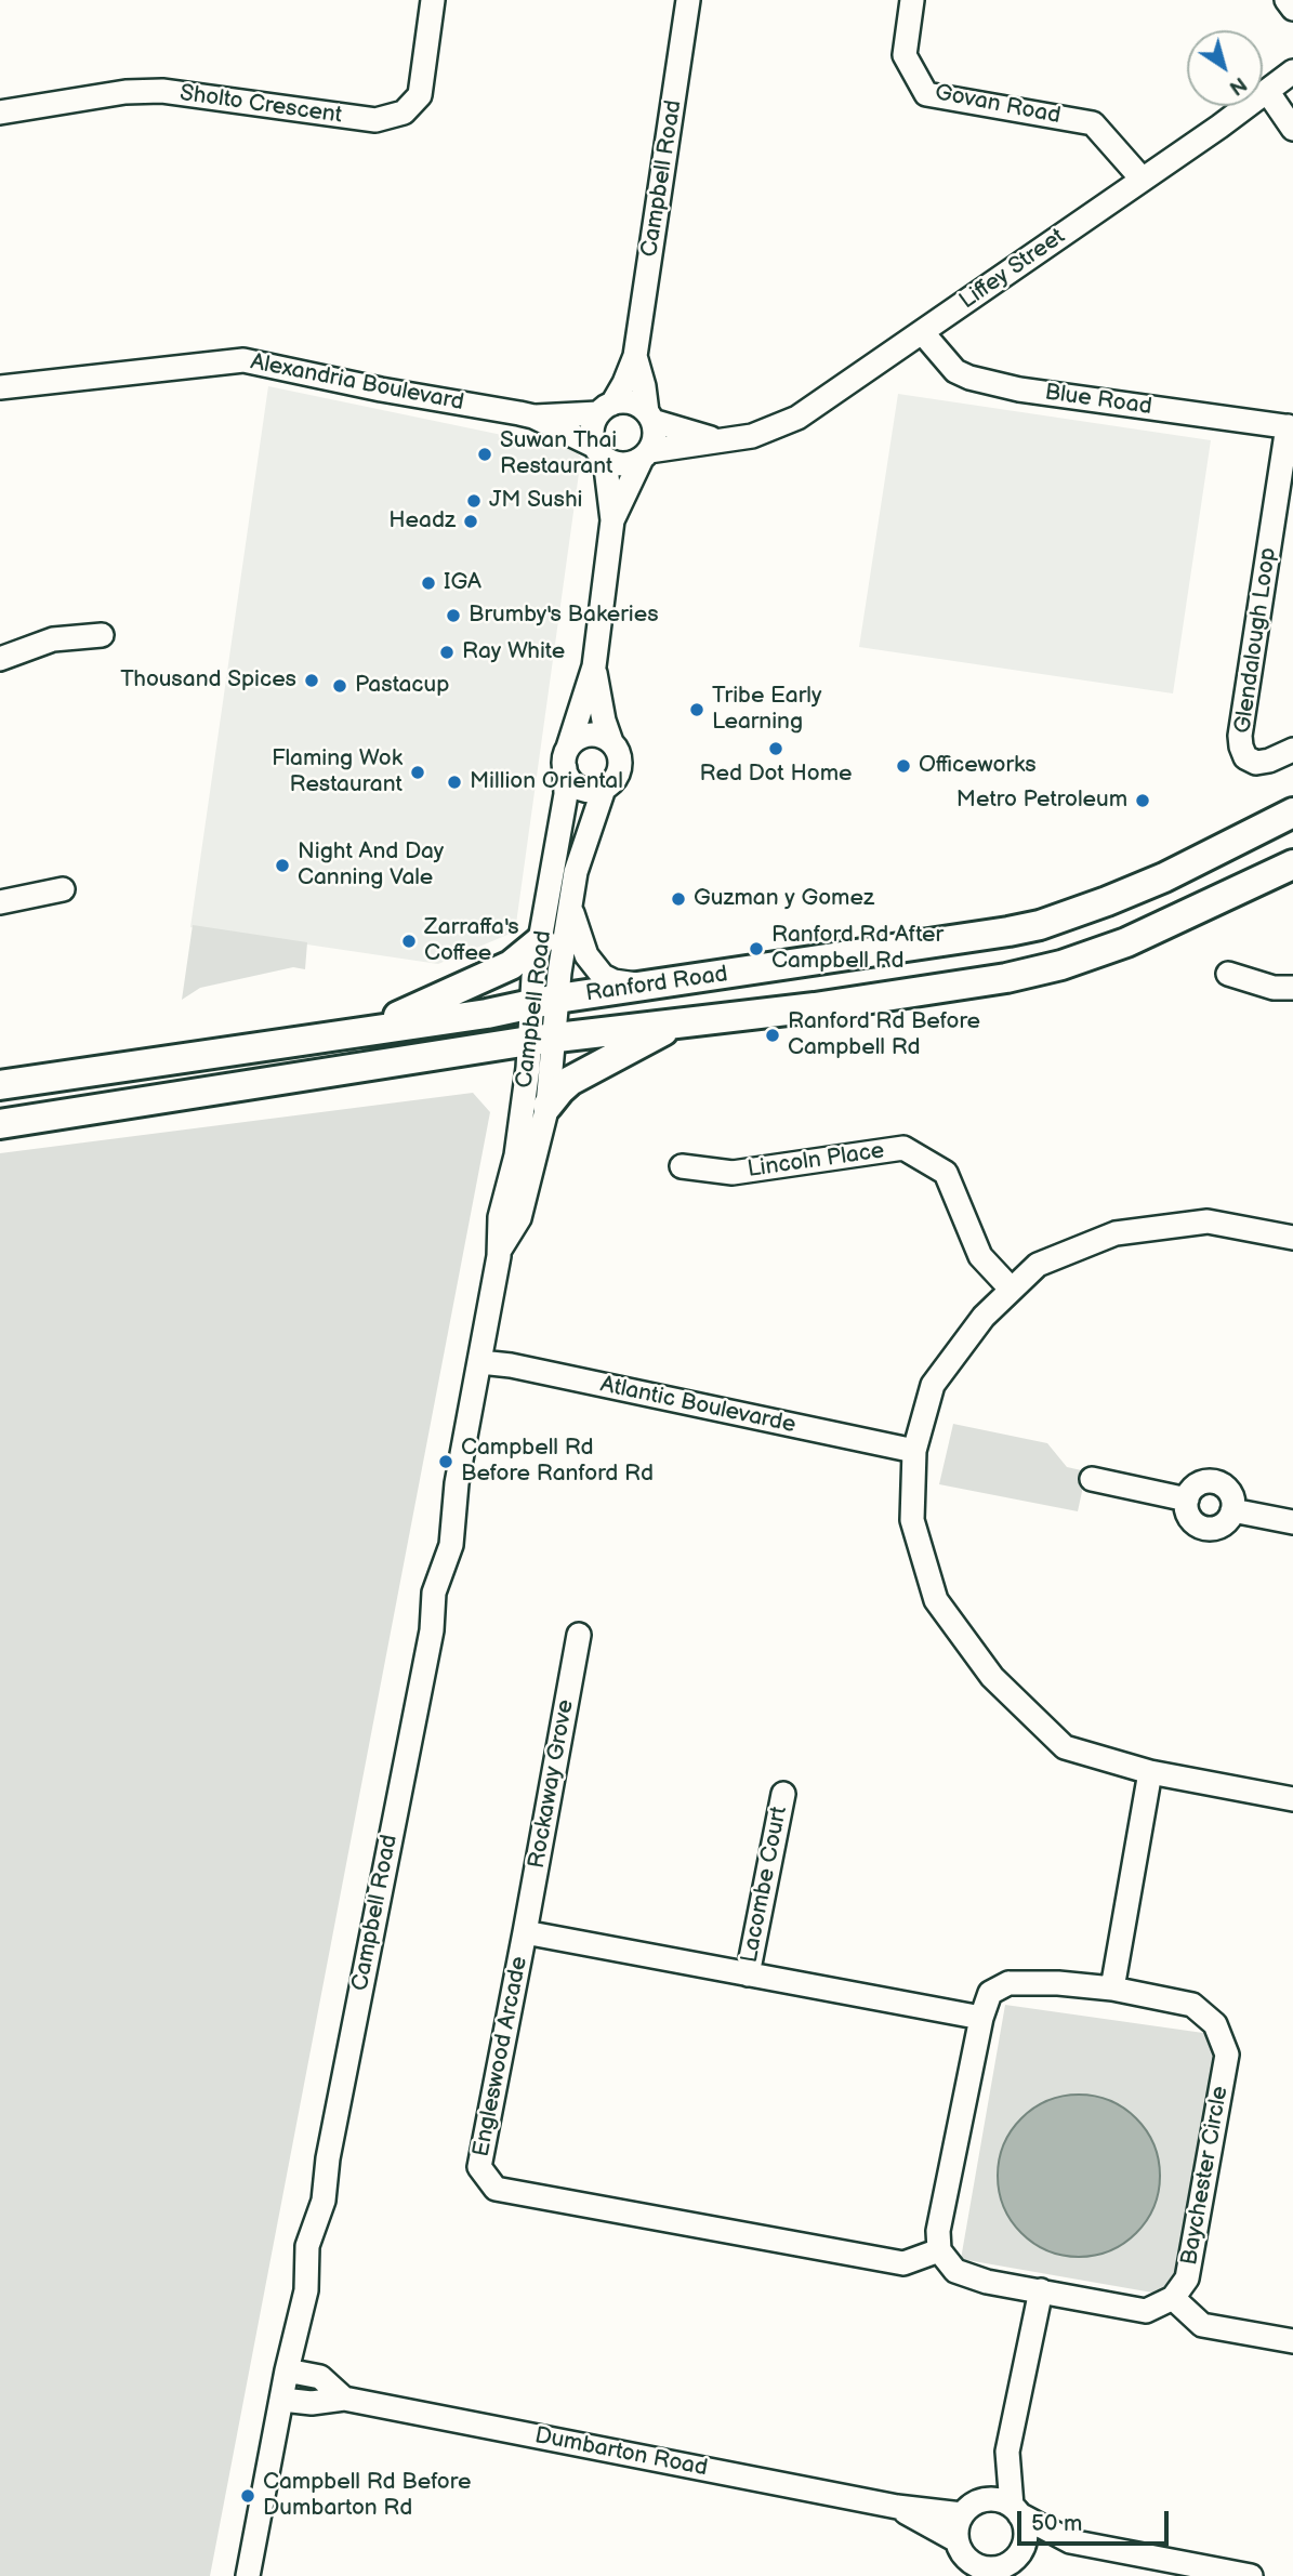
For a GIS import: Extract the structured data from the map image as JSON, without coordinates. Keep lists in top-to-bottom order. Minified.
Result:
{"streets":{"main road":["Ranford Road"],"street":["Sholto Crescent","Govan Road","Campbell Road","Liffey Street","Alexandria Boulevard","Blue Road","Glendalough Loop","Lincoln Place","Atlantic Boulevarde","Rockaway Grove","Lacombe Court","Engleswood Arcade","Baychester Circle","Dumbarton Road"]},"crossings":[["Govan Road","Liffey Street"],["Campbell Road","Liffey Street"],["Campbell Road","Alexandria Boulevard"],["Campbell Road","Ranford Road"],["Campbell Road","Atlantic Boulevarde"],["Campbell Road","Dumbarton Road"],["Liffey Street","Alexandria Boulevard"],["Liffey Street","Blue Road"],["Blue Road","Glendalough Loop"],["Rockaway Grove","Engleswood Arcade"],["Lacombe Court","Engleswood Arcade"],["Engleswood Arcade","Baychester Circle"]],"places":["Suwan Thai Restaurant","JM Sushi","Headz","IGA","Brumby's Bakeries","Ray White","Thousand Spices","Pastacup","Tribe Early Learning","Red Dot Home","Officeworks","Flaming Wok Restaurant","Million Oriental","Metro Petroleum","Night And Day Canning Vale","Guzman y Gomez","Zarraffa's Coffee","Ranford Rd After Campbell Rd","Ranford Rd Before Campbell Rd","Campbell Rd Before Ranford Rd","Campbell Rd Before Dumbarton Rd"],"scale_bar":"50 m","north":"bottom right"}
